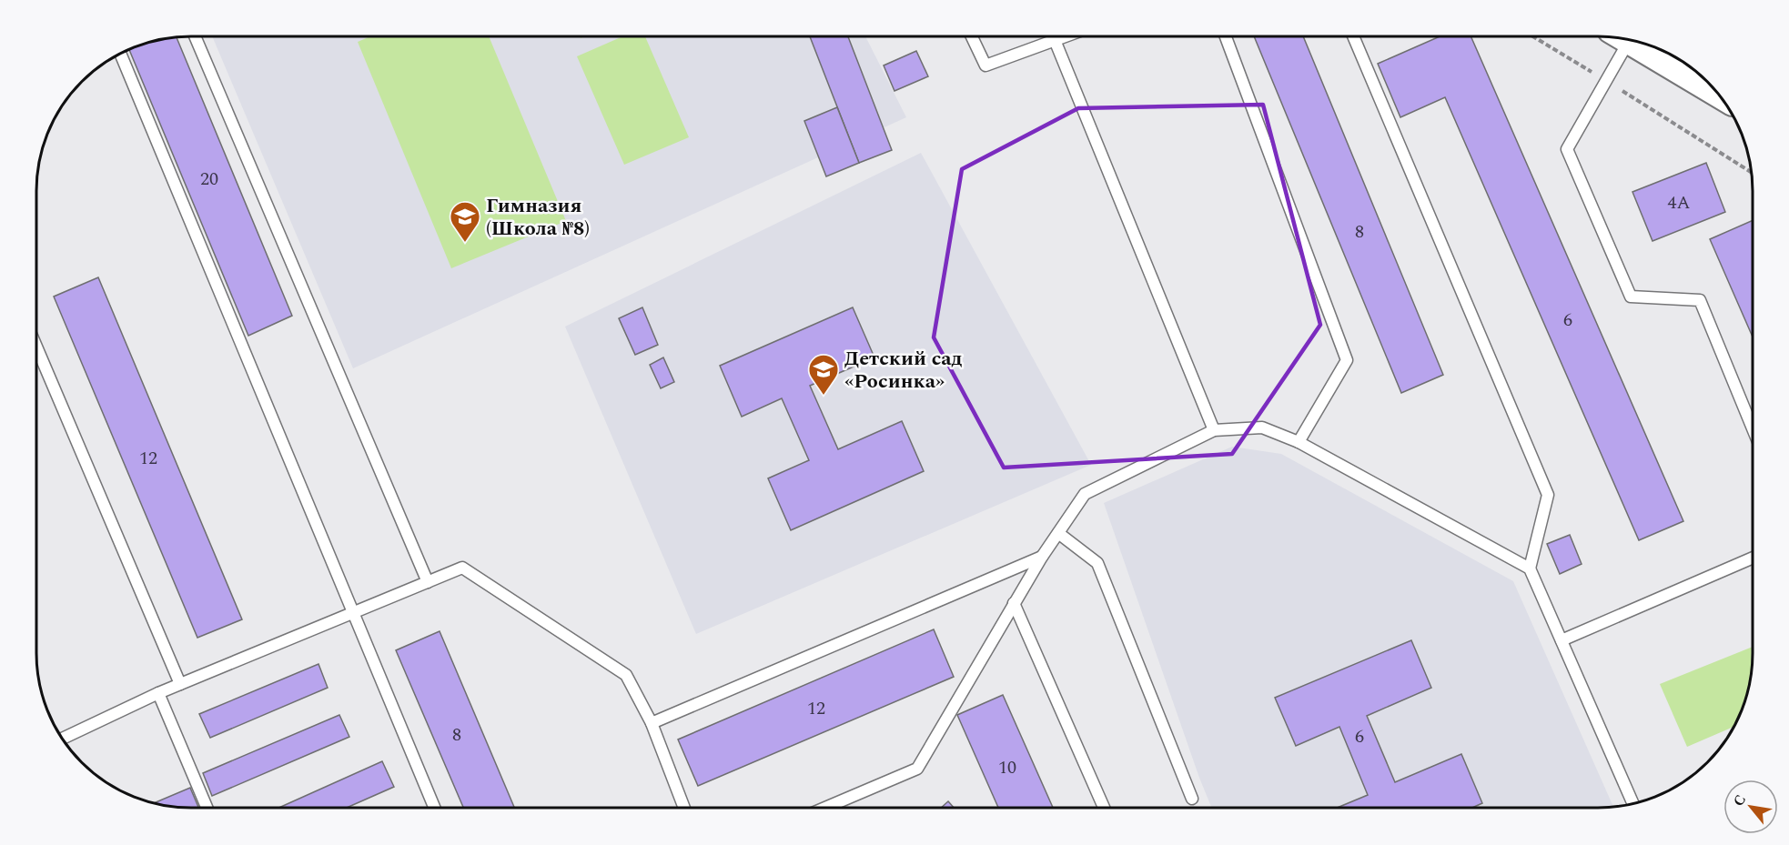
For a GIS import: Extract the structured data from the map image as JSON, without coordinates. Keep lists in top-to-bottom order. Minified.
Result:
{"places":{"school or university":["Гимназия (Школа №8)","Детский сад «Росинка»"]},"house_numbers":["20","4А","8","6","12","12","8","6","10"],"north":"top left"}
